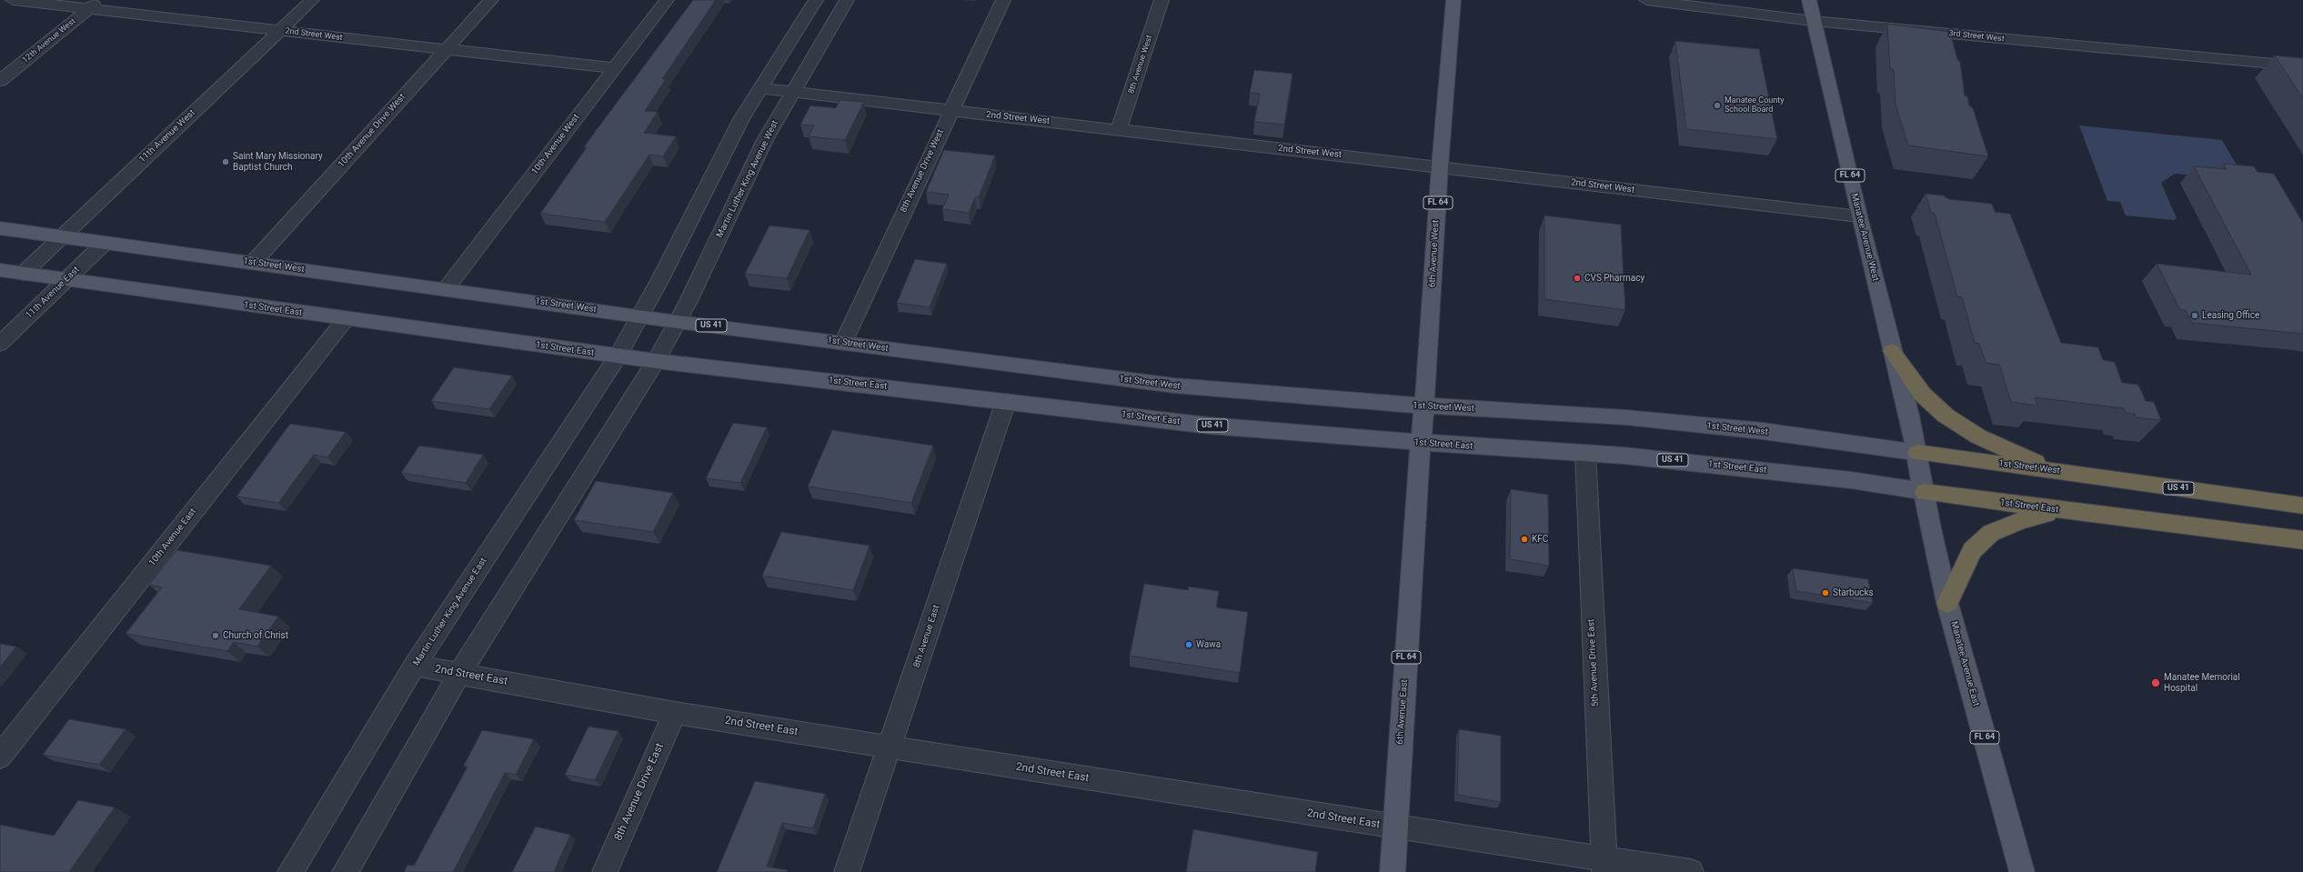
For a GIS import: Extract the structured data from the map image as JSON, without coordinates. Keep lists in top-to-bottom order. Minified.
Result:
{"streets":{"highway":["1st Street West","1st Street East","US 41"],"main road":["FL 64","Manatee Avenue West","6th Avenue West","Manatee Avenue East","6th Avenue East"],"street":["2nd Street West","3rd Street West","12th Avenue West","8th Avenue West","10th Avenue Drive West","11th Avenue West","10th Avenue West","8th Avenue Drive West","Martin Luther King Avenue West","11th Avenue East","10th Avenue East","Martin Luther King Avenue East","8th Avenue East","5th Avenue Drive East","2nd Street East","8th Avenue Drive East"]},"crossings":[["2nd Street West","12th Avenue West"],["2nd Street West","8th Avenue West"],["2nd Street West","10th Avenue Drive West"],["2nd Street West","11th Avenue West"],["2nd Street West","10th Avenue West"],["2nd Street West","8th Avenue Drive West"],["2nd Street West","Martin Luther King Avenue West"],["2nd Street West","Manatee Avenue West"],["2nd Street West","6th Avenue West"],["3rd Street West","Manatee Avenue West"],["10th Avenue Drive West","1st Street West"],["11th Avenue West","1st Street West"],["11th Avenue West","1st Street East"],["10th Avenue West","1st Street West"],["8th Avenue Drive West","1st Street West"],["Martin Luther King Avenue West","1st Street West"],["Martin Luther King Avenue West","1st Street East"],["Manatee Avenue West","1st Street West"],["Manatee Avenue West","Manatee Avenue East"],["6th Avenue West","1st Street West"],["6th Avenue West","1st Street East"],["6th Avenue West","6th Avenue East"],["1st Street West","11th Avenue East"],["1st Street West","Manatee Avenue East"],["11th Avenue East","1st Street East"],["1st Street East","10th Avenue East"],["1st Street East","Martin Luther King Avenue East"],["1st Street East","8th Avenue East"],["1st Street East","5th Avenue Drive East"],["1st Street East","Manatee Avenue East"],["1st Street East","6th Avenue East"],["Martin Luther King Avenue East","2nd Street East"],["8th Avenue East","2nd Street East"],["5th Avenue Drive East","2nd Street East"],["2nd Street East","6th Avenue East"],["2nd Street East","8th Avenue Drive East"]],"places":["Manatee County School Board","Saint Mary Missionary Baptist Church","CVS Pharmacy","Leasing Office","KFC","Starbucks","Church of Christ","Wawa","Manatee Memorial Hospital"]}
